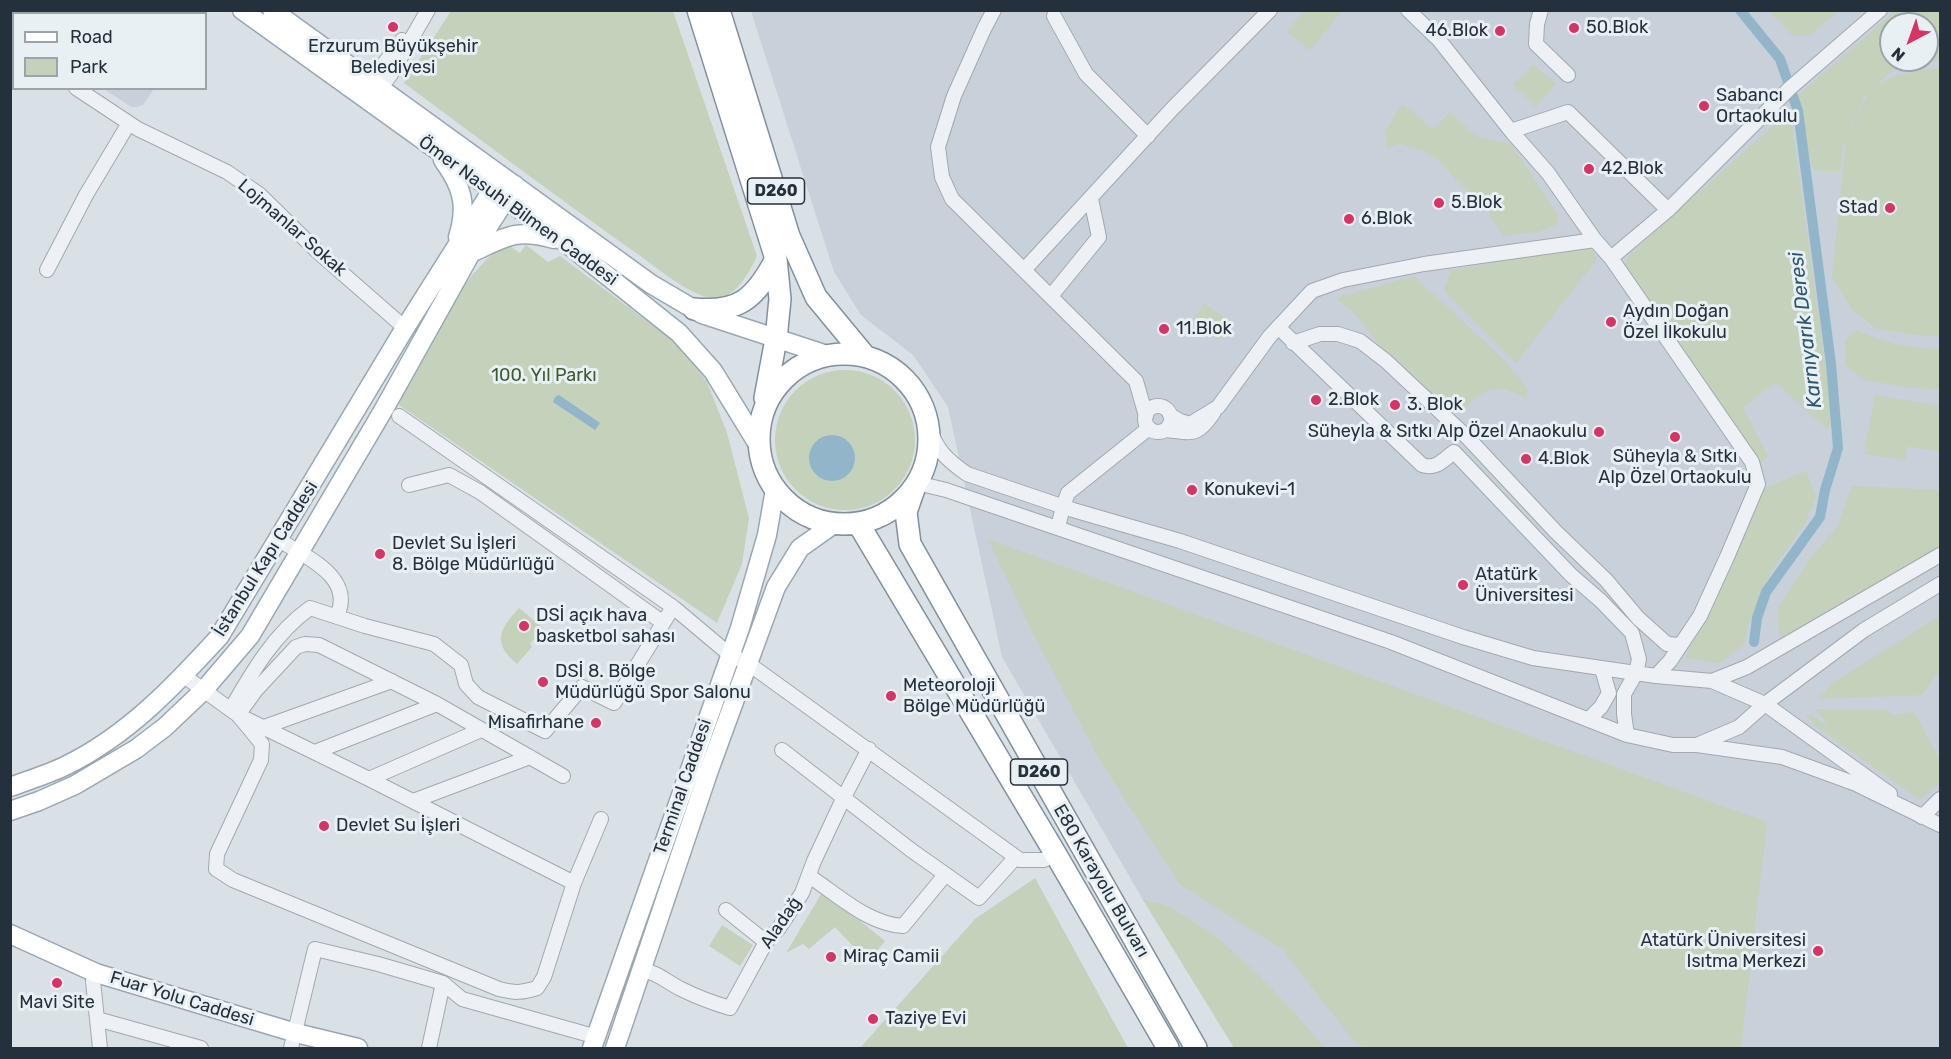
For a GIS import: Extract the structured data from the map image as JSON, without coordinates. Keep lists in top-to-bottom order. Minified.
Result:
{"streets":{"highway":["D260","E80 Karayolu Bulvarı"],"main road":["Ömer Nasuhi Bilmen Caddesi","İstanbul Kapı Caddesi","Terminal Caddesi","Fuar Yolu Caddesi"],"street":["Lojmanlar Sokak","Aladağ"]},"crossings":[["D260","Ömer Nasuhi Bilmen Caddesi"],["D260","Terminal Caddesi"],["D260","E80 Karayolu Bulvarı"],["Ömer Nasuhi Bilmen Caddesi","Terminal Caddesi"],["Ömer Nasuhi Bilmen Caddesi","E80 Karayolu Bulvarı"],["Lojmanlar Sokak","İstanbul Kapı Caddesi"],["Terminal Caddesi","E80 Karayolu Bulvarı"],["Terminal Caddesi","Aladağ"]],"water":["Karnıyarık Deresi"],"parks":["100. Yıl Parkı"],"places":["Erzurum Büyükşehir Belediyesi","50.Blok","46.Blok","Sabancı Ortaokulu","42.Blok","5.Blok","Stad","6.Blok","Aydın Doğan Özel İlkokulu","11.Blok","2.Blok","3. Blok","Süheyla & Sıtkı Alp Özel Anaokulu","Süheyla & Sıtkı Alp Özel Ortaokulu","4.Blok","Konukevi-1","Devlet Su İşleri 8. Bölge Müdürlüğü","Atatürk Üniversitesi","DSİ açık hava basketbol sahası","DSİ 8. Bölge Müdürlüğü Spor Salonu","Meteoroloji Bölge Müdürlüğü","Misafirhane","Devlet Su İşleri","Atatürk Üniversitesi Isıtma Merkezi","Miraç Camii","Mavi Site","Taziye Evi"],"legend":["Road","Park"],"north":"bottom left"}
